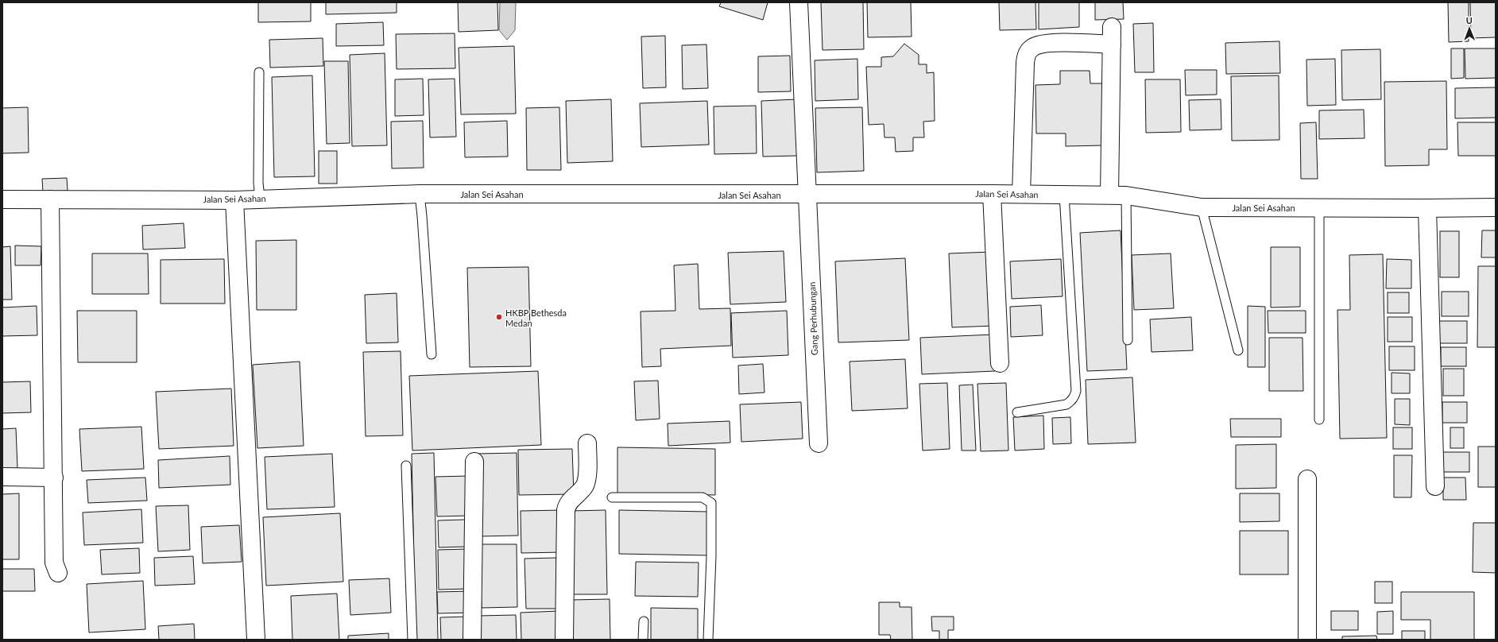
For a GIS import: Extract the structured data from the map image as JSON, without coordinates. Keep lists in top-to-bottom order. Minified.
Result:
{"streets":{"street":["Jalan Sei Asahan","Gang Perhubungan"]},"crossings":[["Jalan Sei Asahan","Gang Perhubungan"]],"places":["HKBP Bethesda Medan"],"north":"top"}
